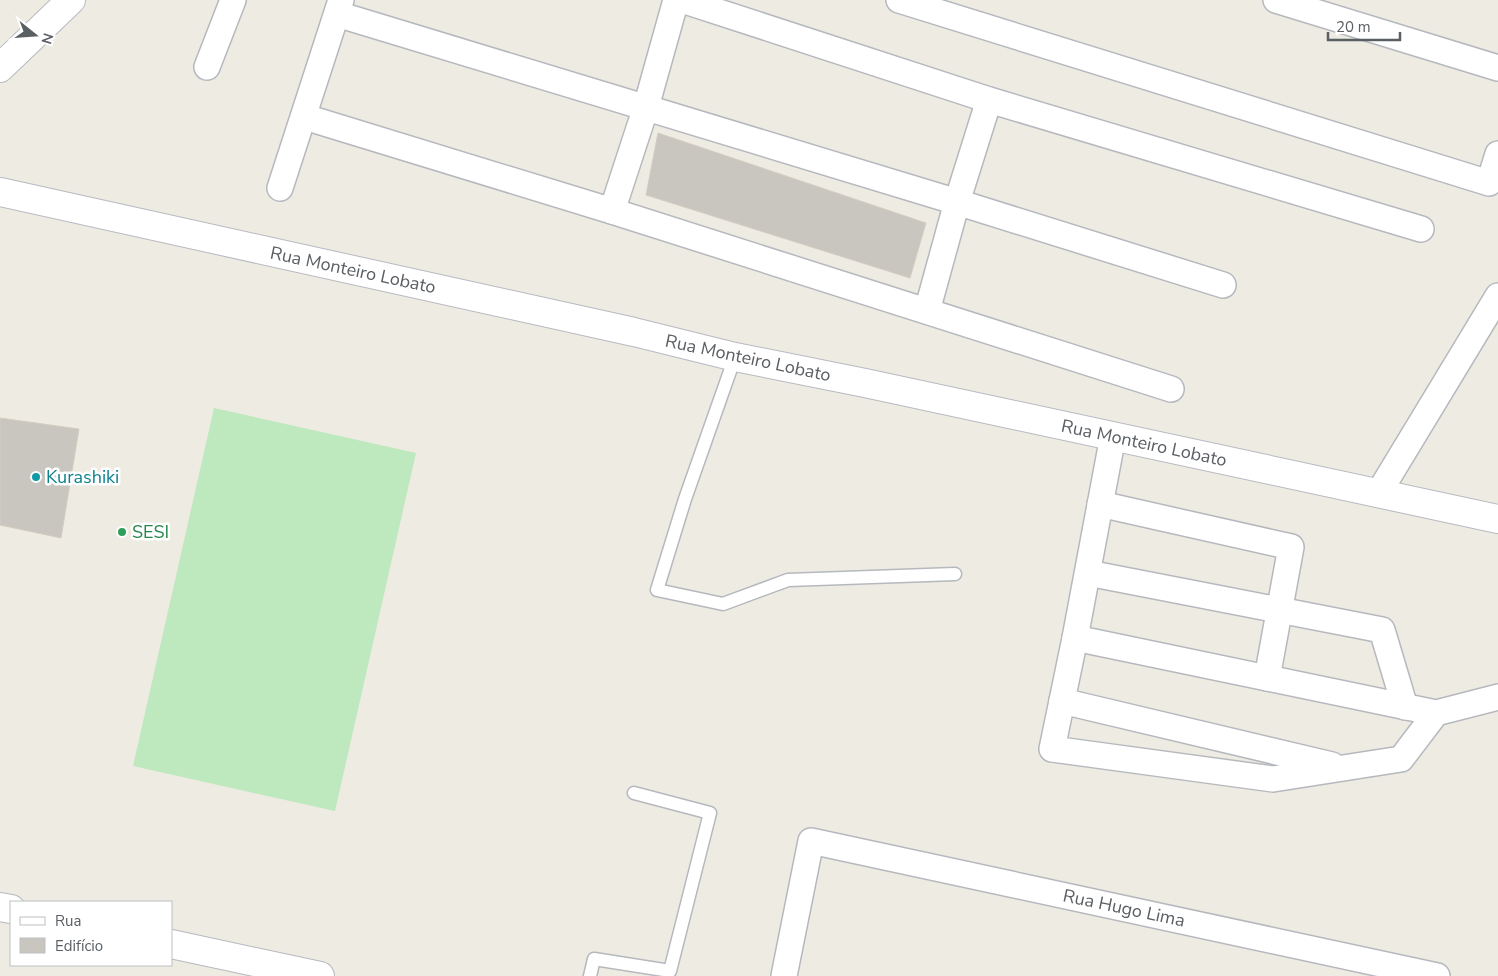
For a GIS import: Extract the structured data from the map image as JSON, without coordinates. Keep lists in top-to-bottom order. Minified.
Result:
{"streets":{"main road":["Rua Monteiro Lobato"],"street":["Rua Hugo Lima"]},"places":["Kurashiki","SESI"],"legend":["Rua","Edifício"],"scale_bar":"20 m","north":"right"}
